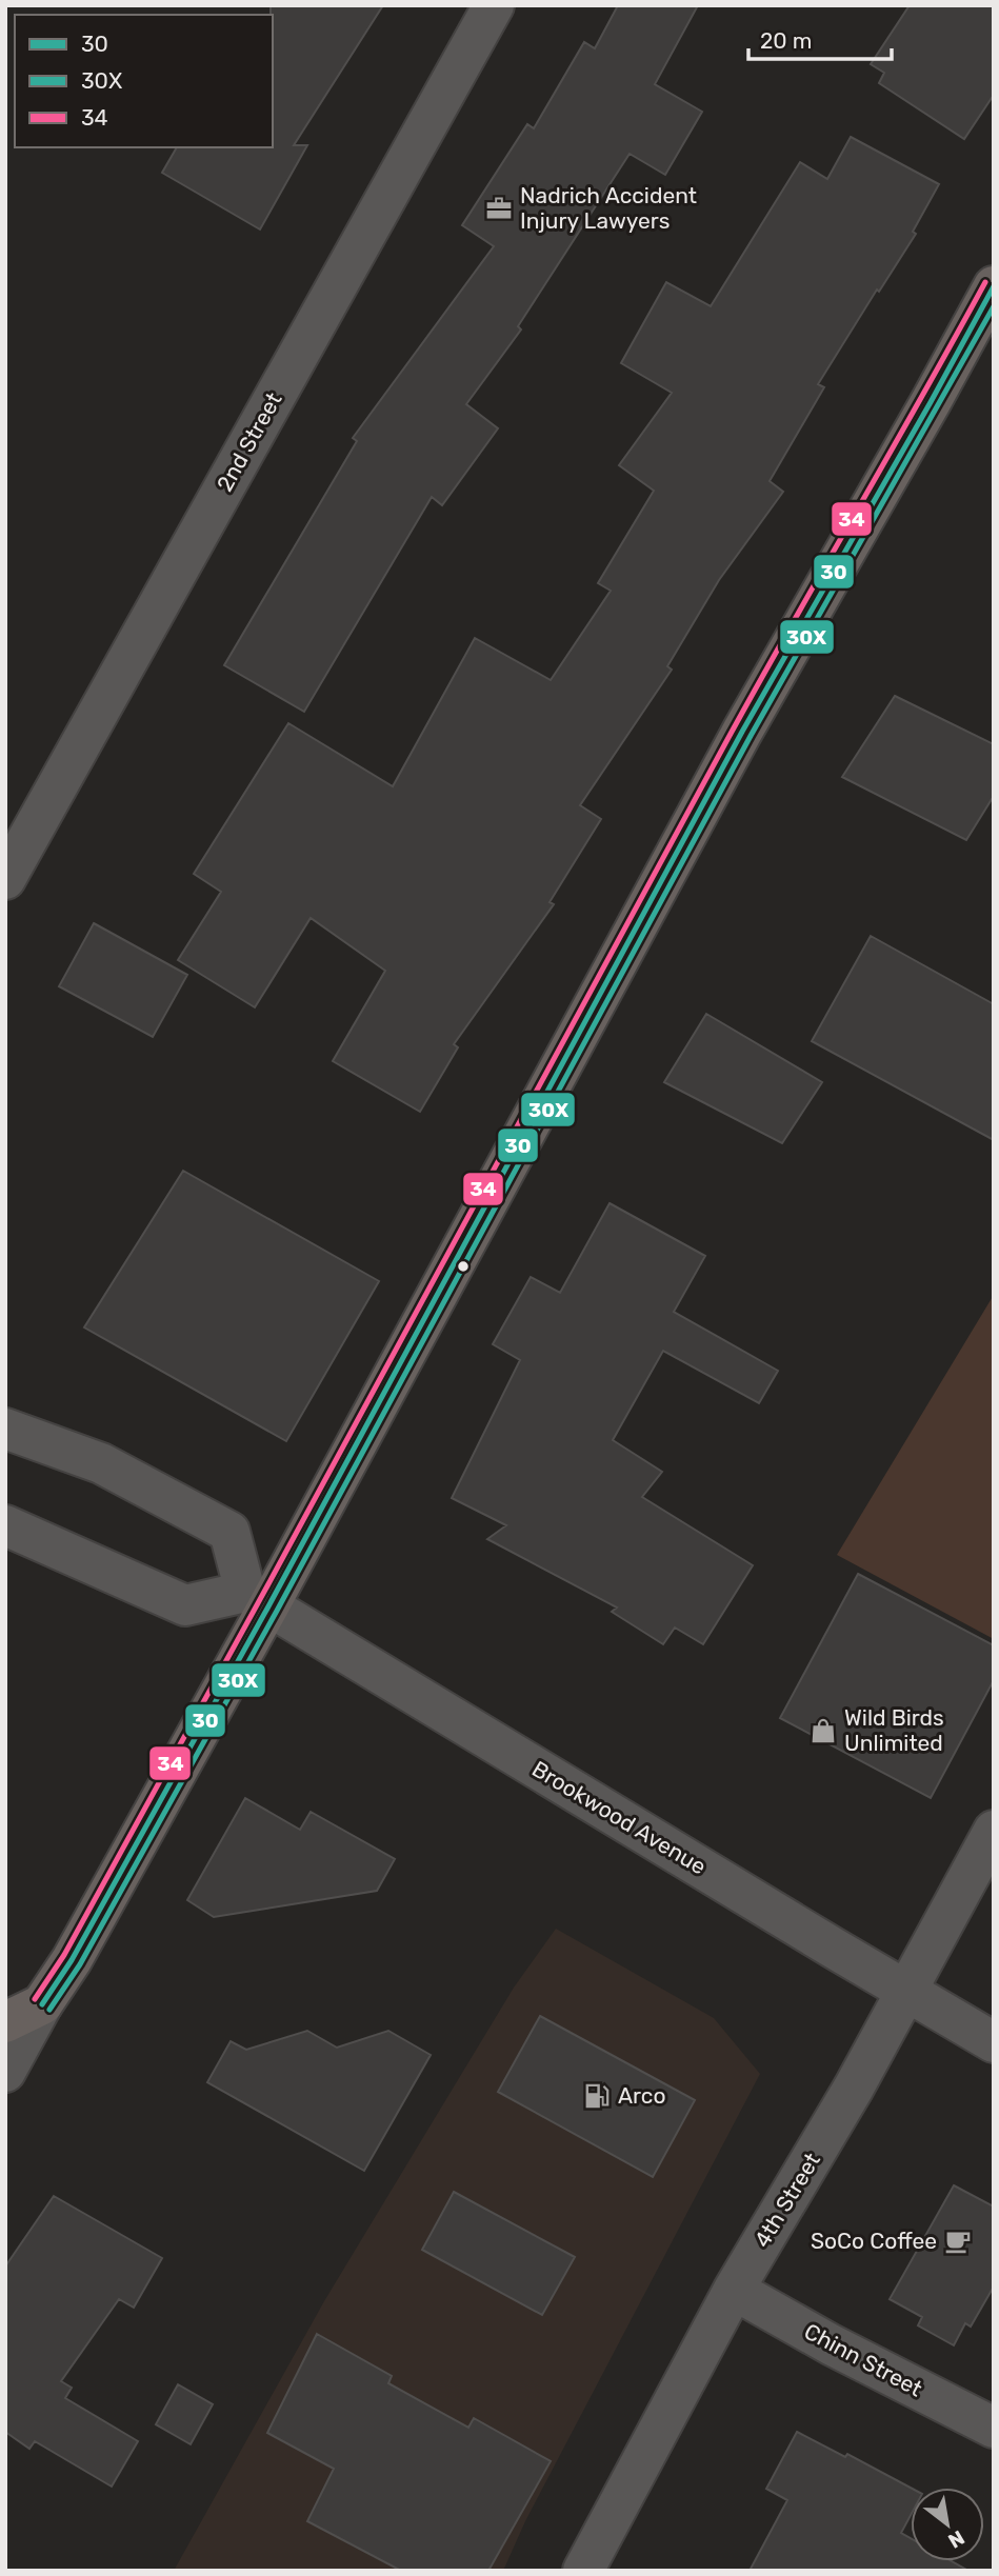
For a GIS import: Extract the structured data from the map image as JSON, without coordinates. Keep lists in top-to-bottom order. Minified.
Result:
{"streets":{"street":["2nd Street","Brookwood Avenue","4th Street","Chinn Street"]},"crossings":[["Brookwood Avenue","4th Street"],["4th Street","Chinn Street"]],"places":{"office":["Nadrich Accident Injury Lawyers"],"shop":["Wild Birds Unlimited"],"fuel station":["Arco"],"cafe":["SoCo Coffee"]},"lines":["transit line 34","transit line 30","transit line 30X"],"legend":["30","30X","34"],"scale_bar":"20 m","north":"bottom right"}
